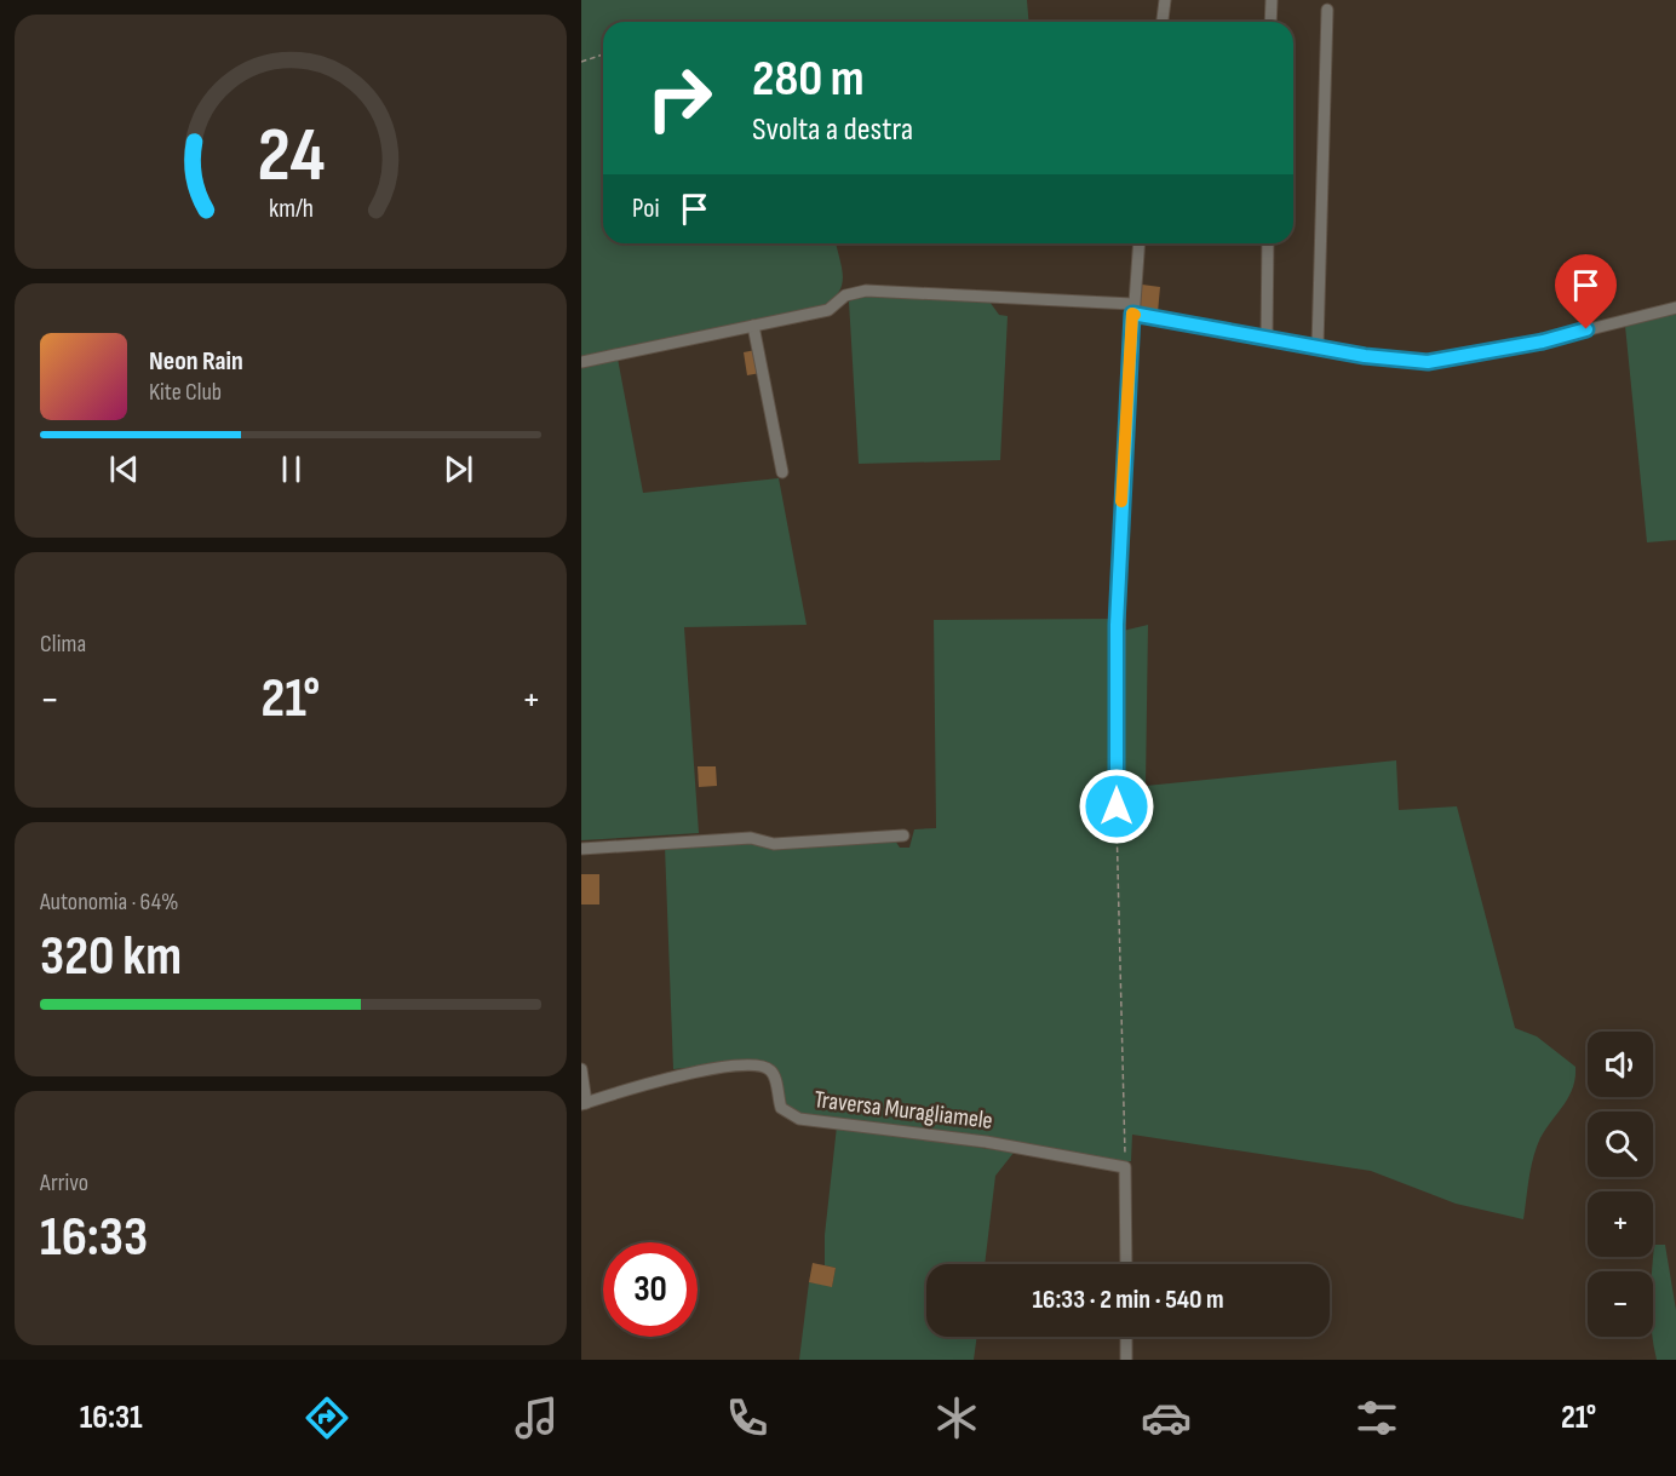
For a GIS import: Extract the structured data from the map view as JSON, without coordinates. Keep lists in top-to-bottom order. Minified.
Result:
{"streets":{"street":["Traversa Muragliamele"]},"page":{"turn":["280 m","Svolta a destra"],"then":"Poi","song":["Neon Rain","Kite Club"],"tile":["Clima",["Autonomia · 64%","320 km"],["Arrivo","16:33"]],"heat":["−","21°","+"],"map_buttons":["+","−"],"limit":"30","trip":"16:33 · 2 min · 540 m","tabs":["16:31","21°"],"gauge":["24","km/h"]}}
